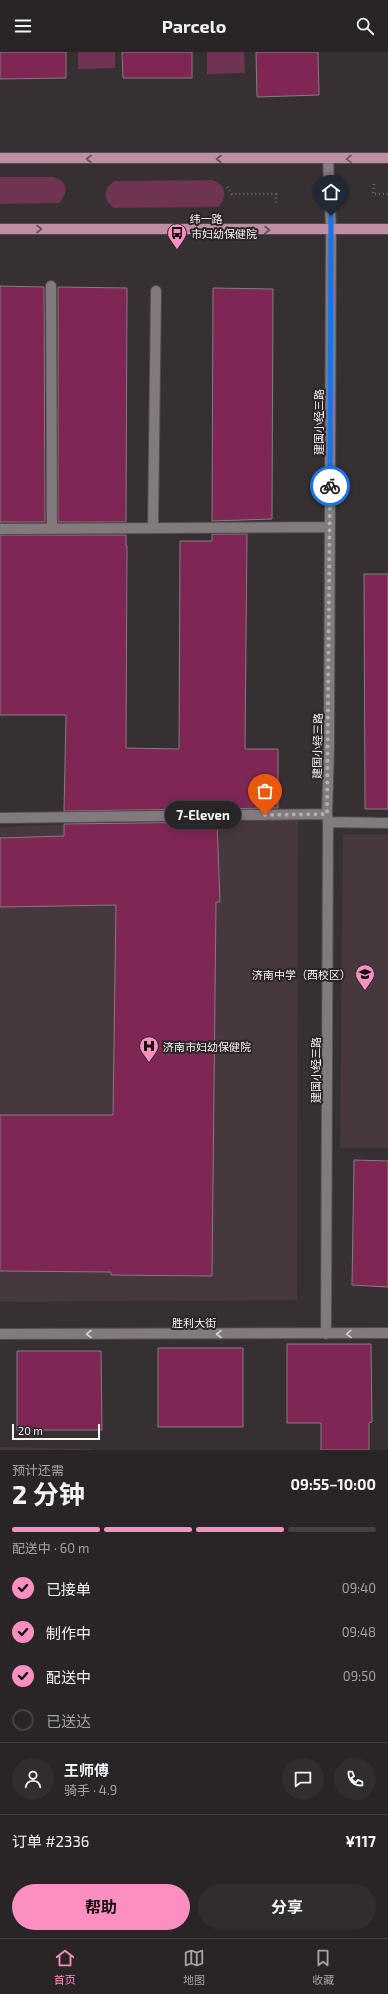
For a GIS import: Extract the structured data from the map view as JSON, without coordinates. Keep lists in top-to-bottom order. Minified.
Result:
{"streets":{"main road":["纬一路"],"street":["建国小经三路","胜利大街"]},"crossings":[["纬一路","建国小经三路"],["建国小经三路","胜利大街"]],"one_way":["胜利大街"],"places":{"bus stop":["市妇幼保健院"],"other":["7-Eleven"],"school or university":["济南中学（西校区）"],"hospital":["济南市妇幼保健院"]},"scale_bar":"20 m","page":{"header":"Parcelo","bubble":"7-Eleven","scale":"20 m","heading":["2 分钟","预计还需","09:55–10:00"],"panel":["王师傅","骑手 · 4.9","订单 #2336","¥117"],"bar":"配送中 · 60 m","list":[["已接单","09:40"],["制作中","09:48"],["配送中","09:50"],"已送达"],"buttons":["帮助","分享"],"tabs":["首页","地图","收藏"]}}
